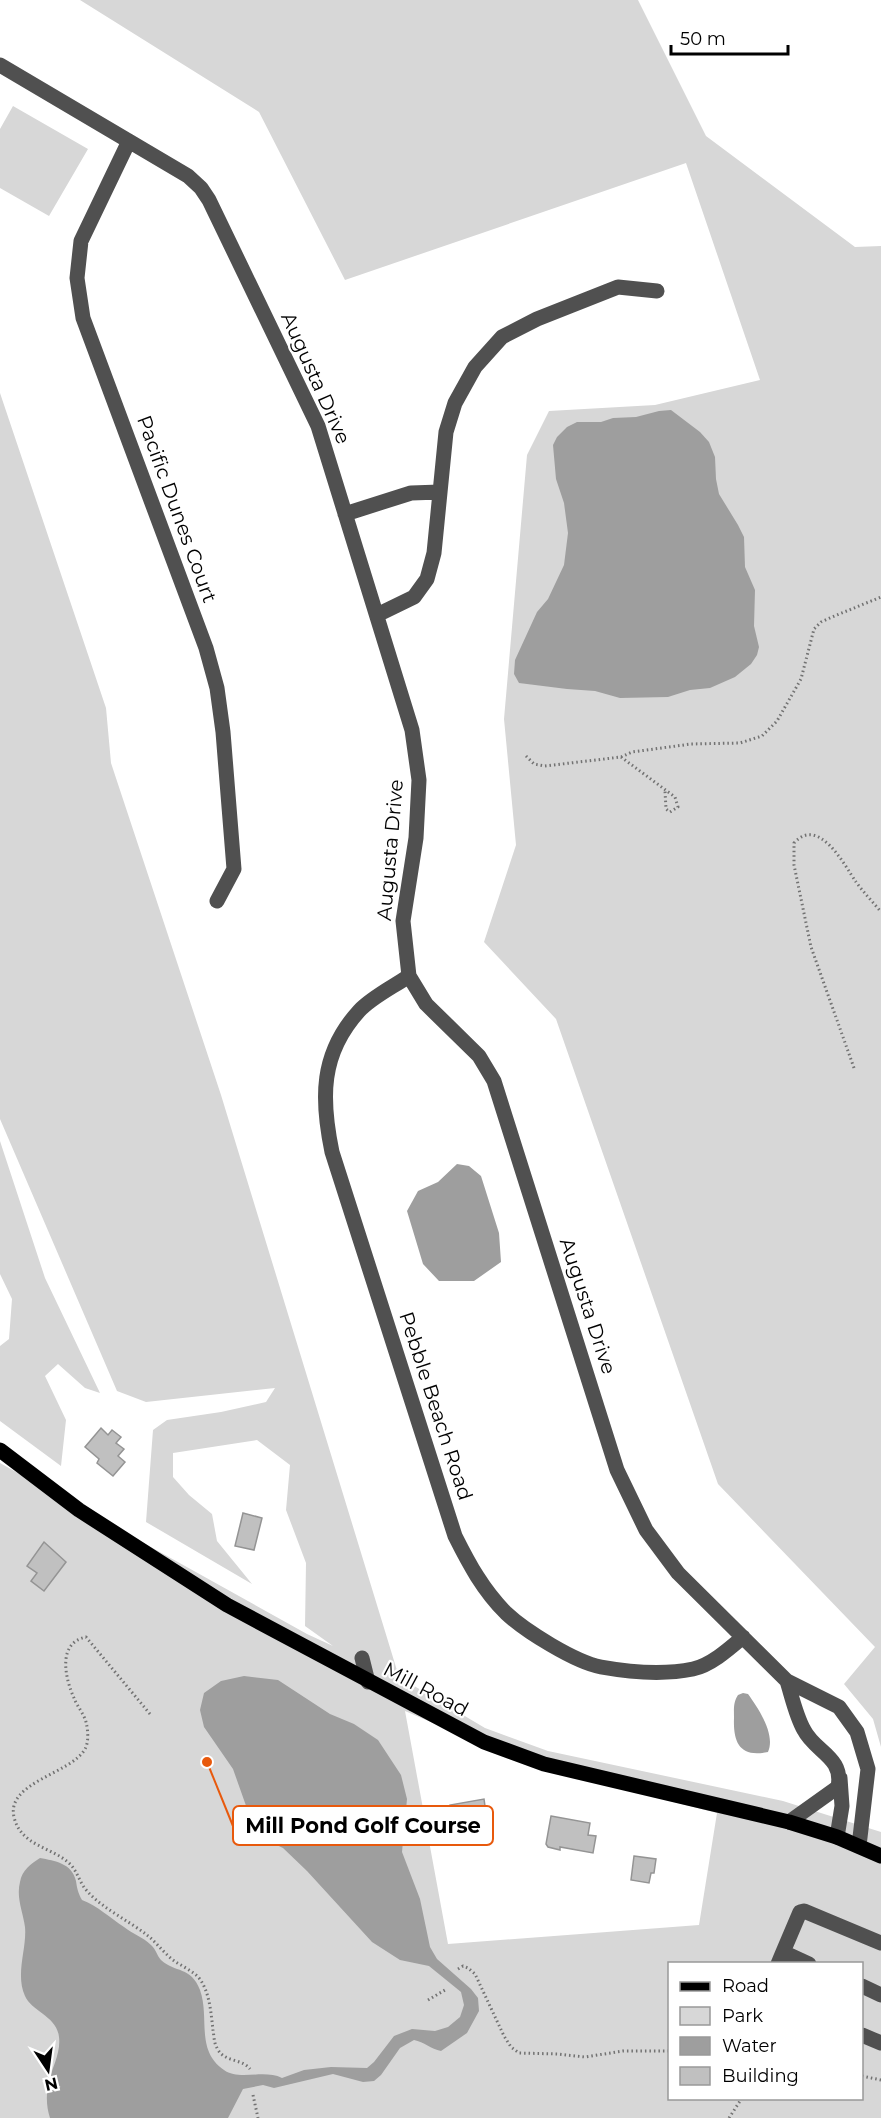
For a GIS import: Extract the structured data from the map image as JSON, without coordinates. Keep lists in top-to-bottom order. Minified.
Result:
{"streets":{"main road":["Mill Road"],"street":["Augusta Drive","Pacific Dunes Court","Pebble Beach Road"]},"crossings":[["Augusta Drive","Pacific Dunes Court"],["Augusta Drive","Pebble Beach Road"],["Augusta Drive","Mill Road"]],"places":["Mill Pond Golf Course"],"legend":["Road","Park","Water","Building"],"scale_bar":"50 m","north":"bottom"}
